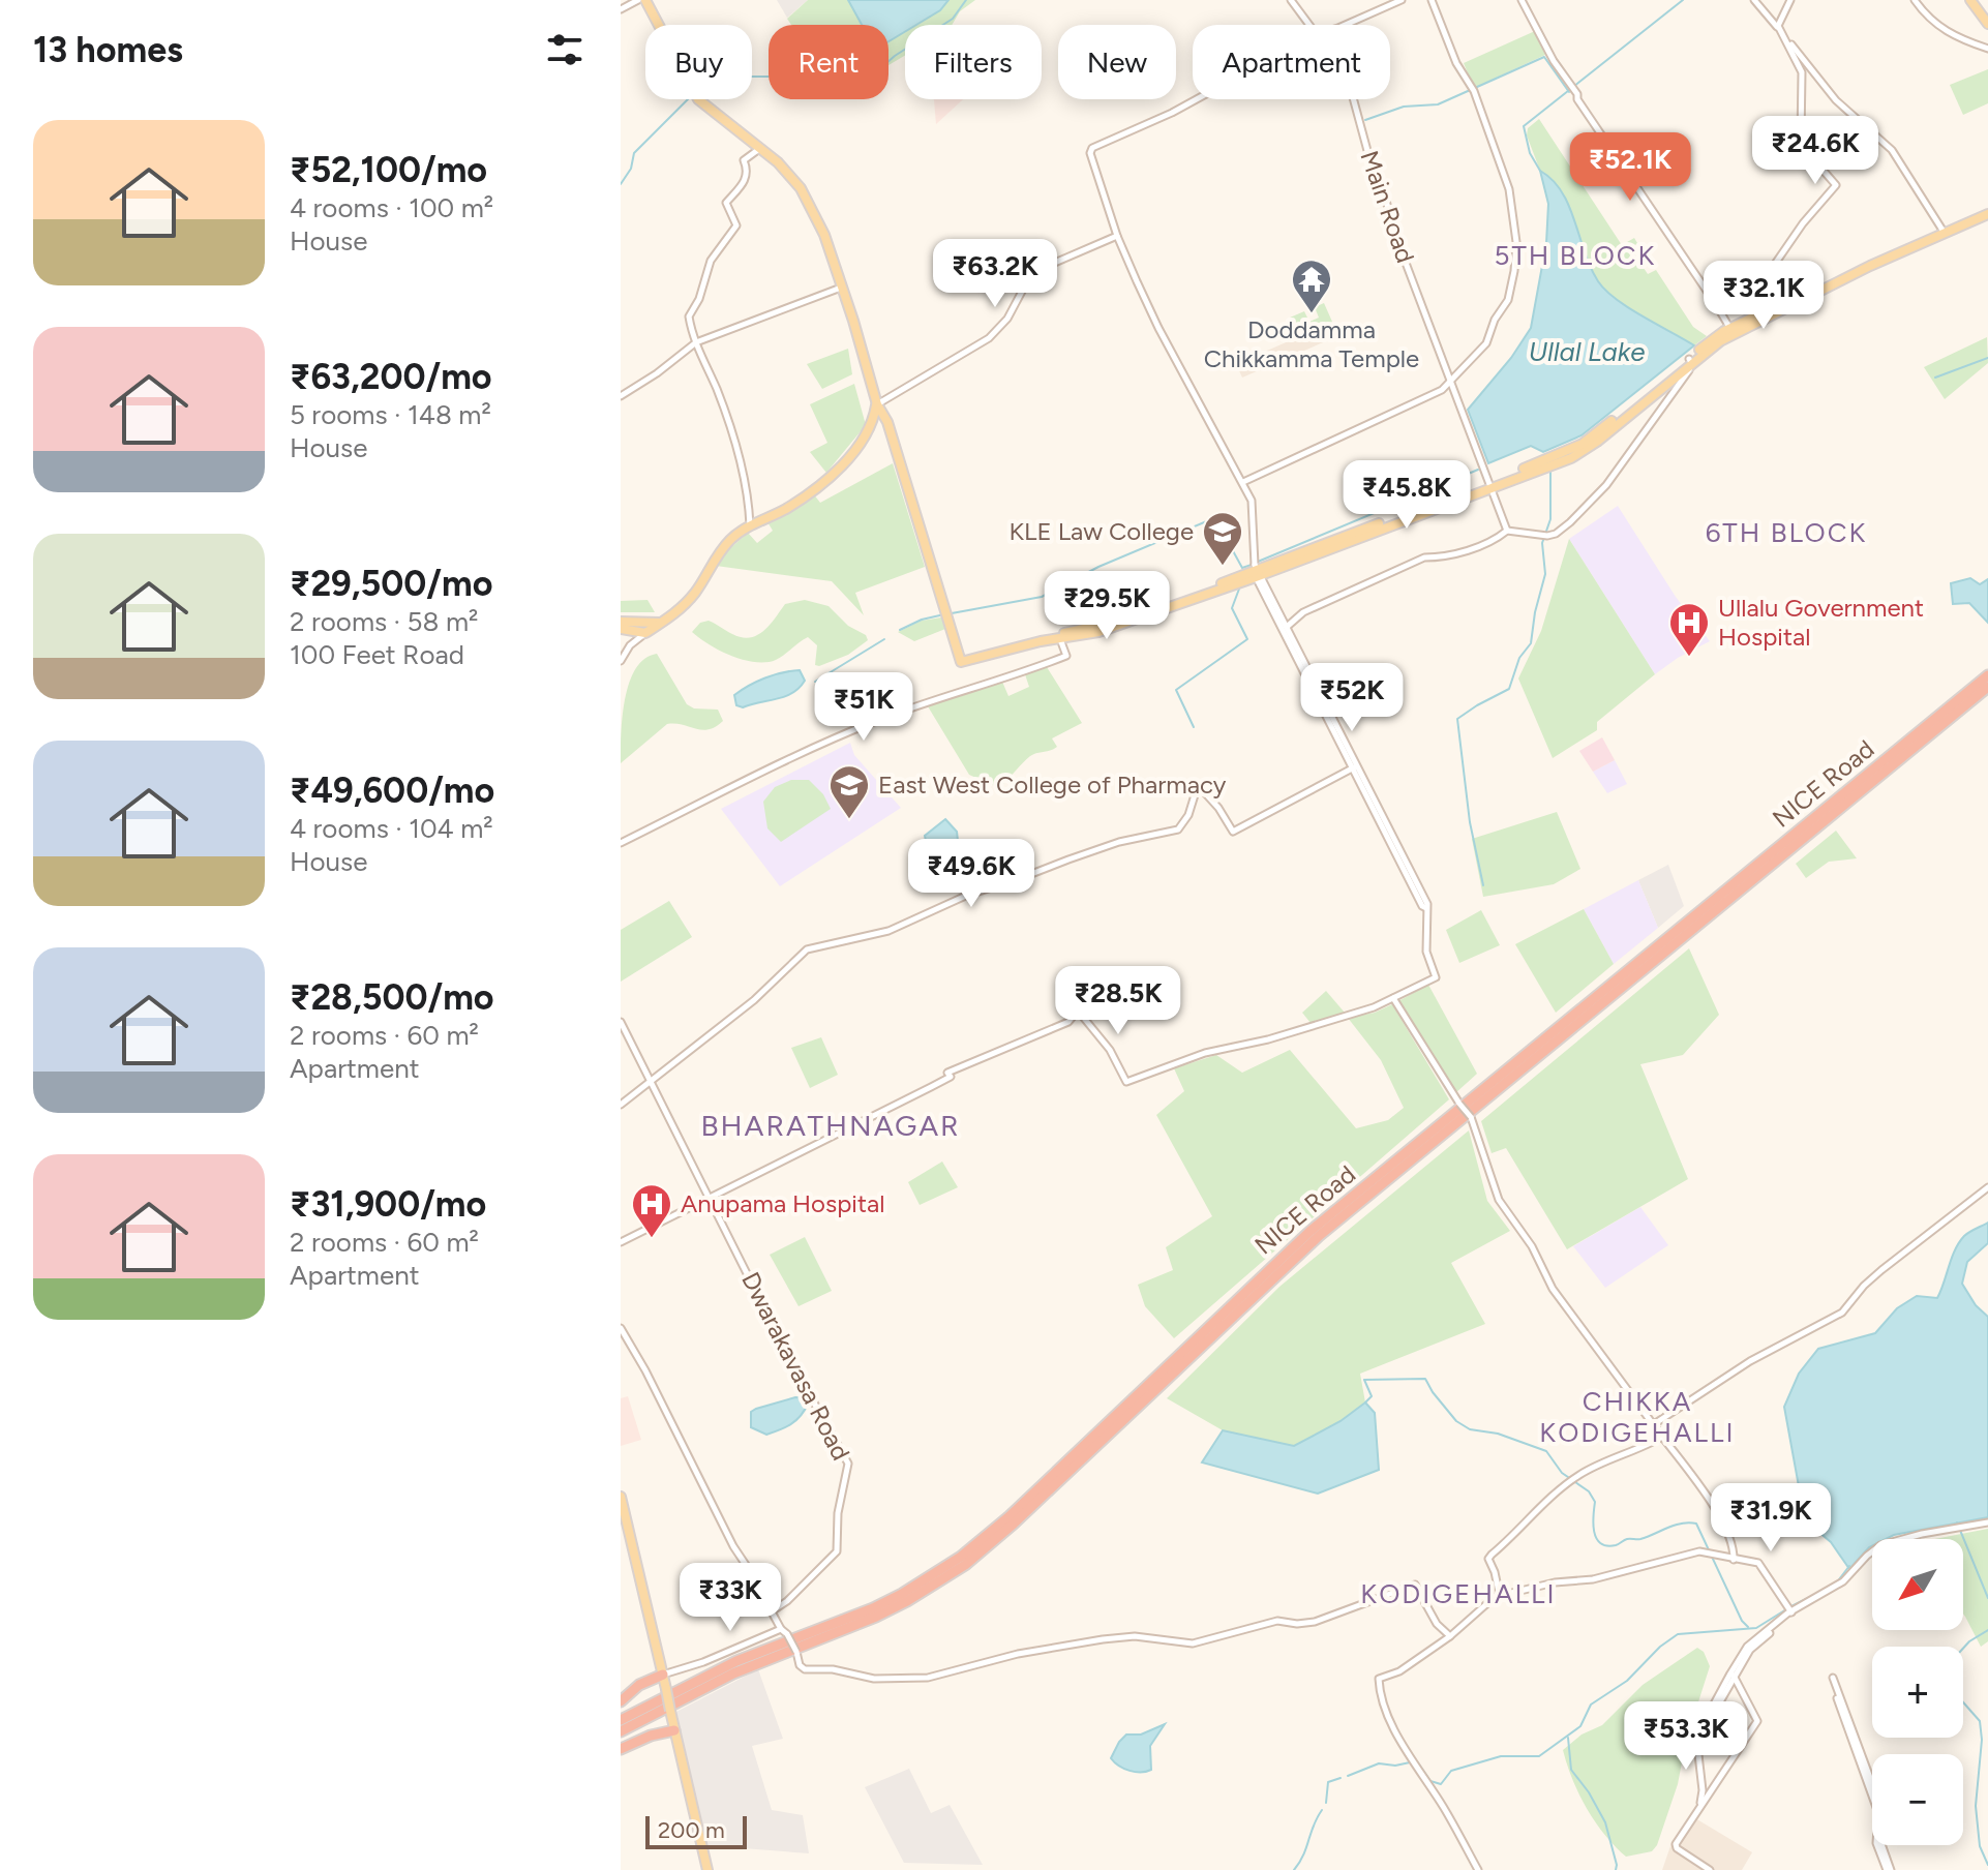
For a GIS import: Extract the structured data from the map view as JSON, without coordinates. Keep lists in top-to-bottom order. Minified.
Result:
{"streets":{"highway":["NICE Road"],"street":["Main Road","Dwarakavasa Road"]},"districts":["5TH BLOCK","6TH BLOCK","BHARATHNAGAR","CHIKKA KODIGEHALLI","KODIGEHALLI"],"water":["Ullal Lake"],"places":{"temple":["Doddamma Chikkamma Temple"],"school or university":["KLE Law College","East West College of Pharmacy"],"hospital":["Ullalu Government Hospital","Anupama Hospital"]},"scale_bar":"200 m","north":"bottom left","page":{"heading":"13 homes","chip":["Buy","Rent","Filters","New","Apartment"],"list":[{"name":"₹52,100/mo","note":"4 rooms · 100 m² · House"},{"name":"₹63,200/mo","note":"5 rooms · 148 m² · House"},{"name":"₹29,500/mo","note":"2 rooms · 58 m² · 100 Feet Road"},{"name":"₹49,600/mo","note":"4 rooms · 104 m² · House"},{"name":"₹28,500/mo","note":"2 rooms · 60 m² · Apartment"},{"name":"₹31,900/mo","note":"2 rooms · 60 m² · Apartment"}],"price":["₹24.6K","₹52.1K","₹63.2K","₹32.1K","₹45.8K","₹29.5K","₹52K","₹51K","₹49.6K","₹28.5K","₹31.9K","₹33K","₹53.3K"],"map_buttons":["+","−"],"scale":"200 m"}}
